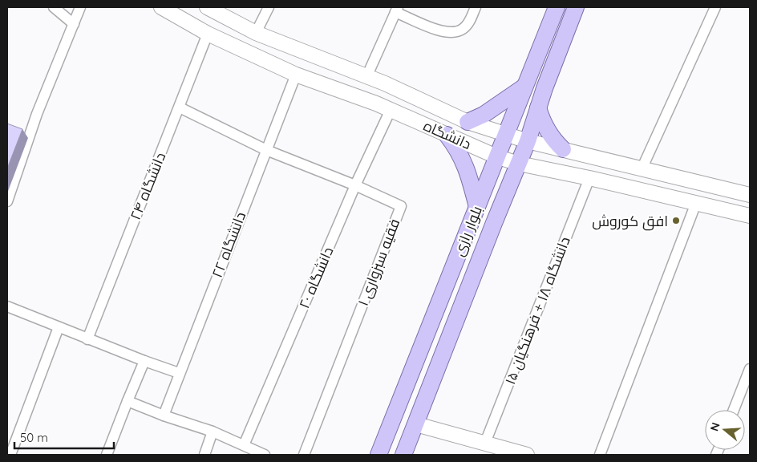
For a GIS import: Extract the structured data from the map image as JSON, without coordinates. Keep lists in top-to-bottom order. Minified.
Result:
{"streets":{"main road":["دانشگاه","بلوار رازی"],"street":["دانشگاه ۲۴","دانشگاه ۲۲","فقیه سبزواری ۱","دانشگاه ۲۰","دانشگاه ۱۸ + فرهنگیان ۱۵"]},"crossings":[["دانشگاه","دانشگاه ۲۴"],["دانشگاه","بلوار رازی"],["دانشگاه","دانشگاه ۲۲"],["دانشگاه","دانشگاه ۲۰"],["دانشگاه","دانشگاه ۱۸ + فرهنگیان ۱۵"],["دانشگاه ۲۴","فقیه سبزواری ۱"],["دانشگاه ۲۲","فقیه سبزواری ۱"],["فقیه سبزواری ۱","دانشگاه ۲۰"]],"places":["افق کوروش"],"scale_bar":"50 m","north":"left"}
